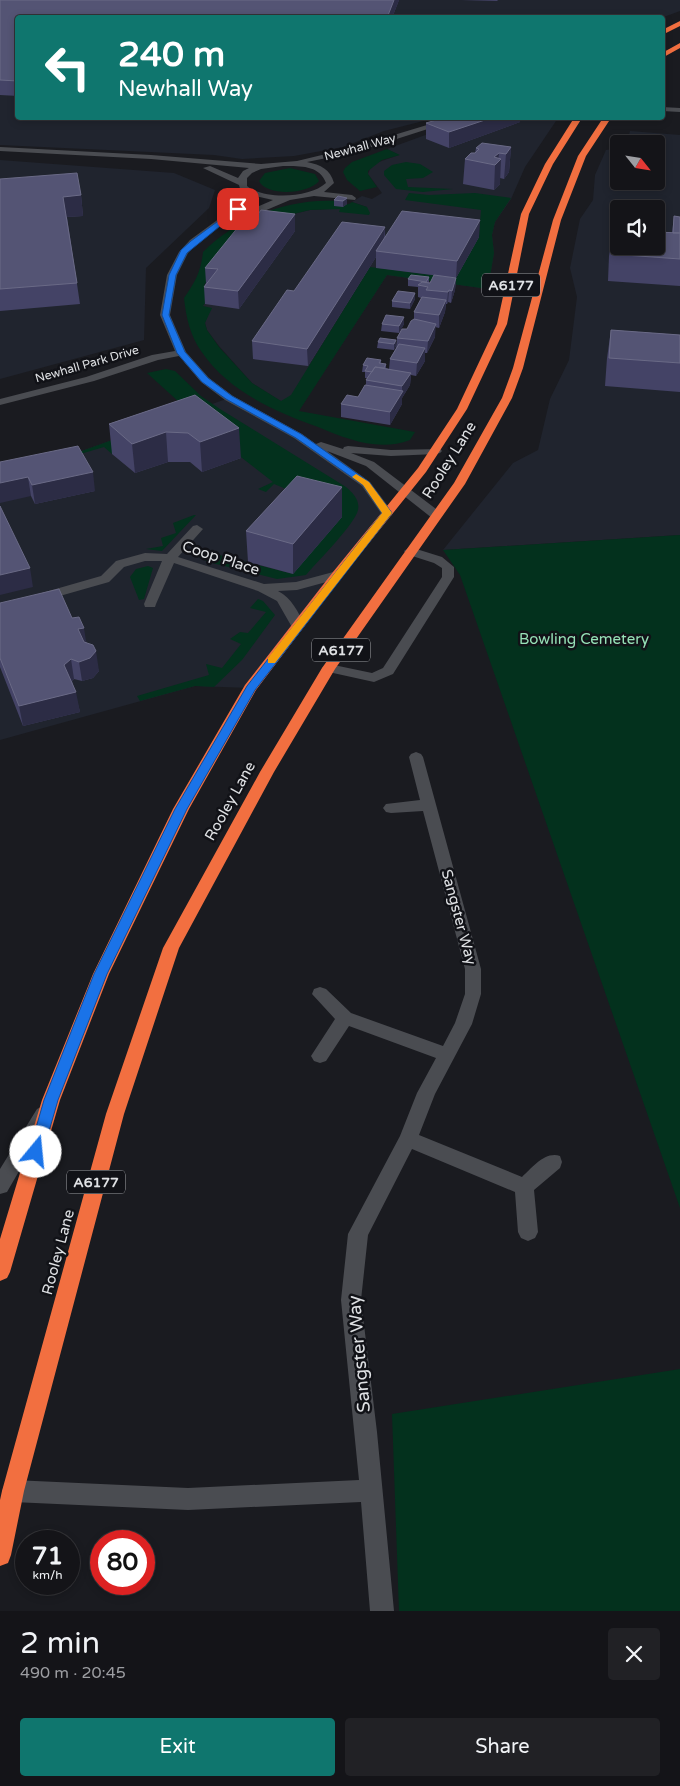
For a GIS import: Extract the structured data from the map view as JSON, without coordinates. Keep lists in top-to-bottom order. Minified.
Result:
{"streets":{"highway":["A6177","Rooley Lane"],"street":["Newhall Way","Newhall Park Drive","Coop Place","Sangster Way"]},"crossings":[["Rooley Lane","Coop Place"]],"parks":["Bowling Cemetery"],"north":"bottom right","page":{"turn":["240 m","Newhall Way"],"speed":"71 km/h","limit":"80","heading":["2 min","490 m · 20:45"],"buttons":["Exit","Share"]}}
